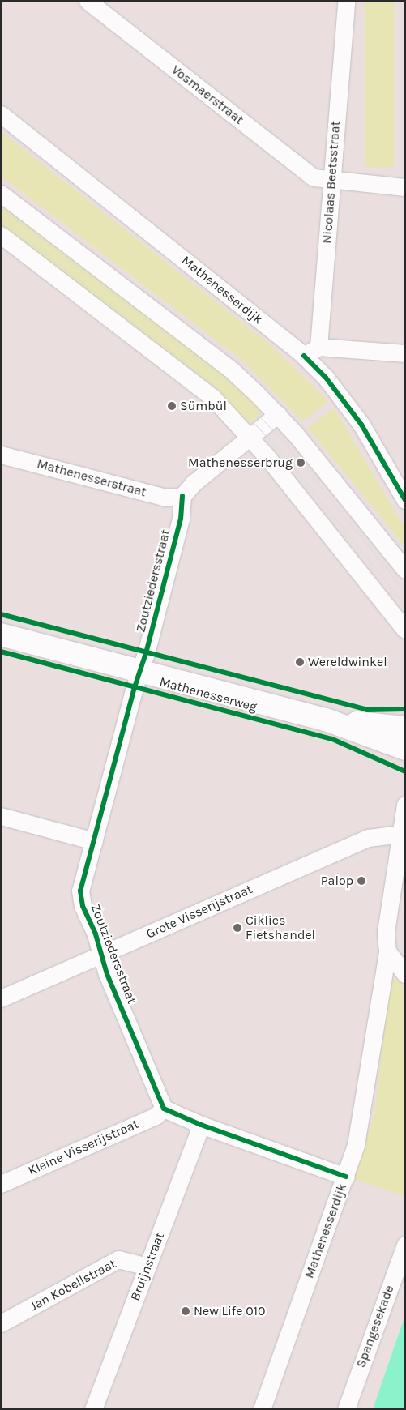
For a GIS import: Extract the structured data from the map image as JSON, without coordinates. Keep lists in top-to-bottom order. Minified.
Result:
{"streets":{"street":["Vosmaerstraat","Nicolaas Beetsstraat","Mathenesserdijk","Mathenesserstraat","Zoutziedersstraat","Mathenesserweg","Grote Visserijstraat","Kleine Visserijstraat","Bruijnstraat","Jan Kobellstraat","Spangesekade"]},"crossings":[["Vosmaerstraat","Nicolaas Beetsstraat"],["Mathenesserdijk","Grote Visserijstraat"],["Mathenesserstraat","Zoutziedersstraat"],["Zoutziedersstraat","Mathenesserweg"],["Zoutziedersstraat","Grote Visserijstraat"],["Zoutziedersstraat","Kleine Visserijstraat"],["Bruijnstraat","Jan Kobellstraat"]],"places":["Sümbül","Mathenesserbrug","Wereldwinkel","Palop","Ciklies Fietshandel","New Life 010"]}
